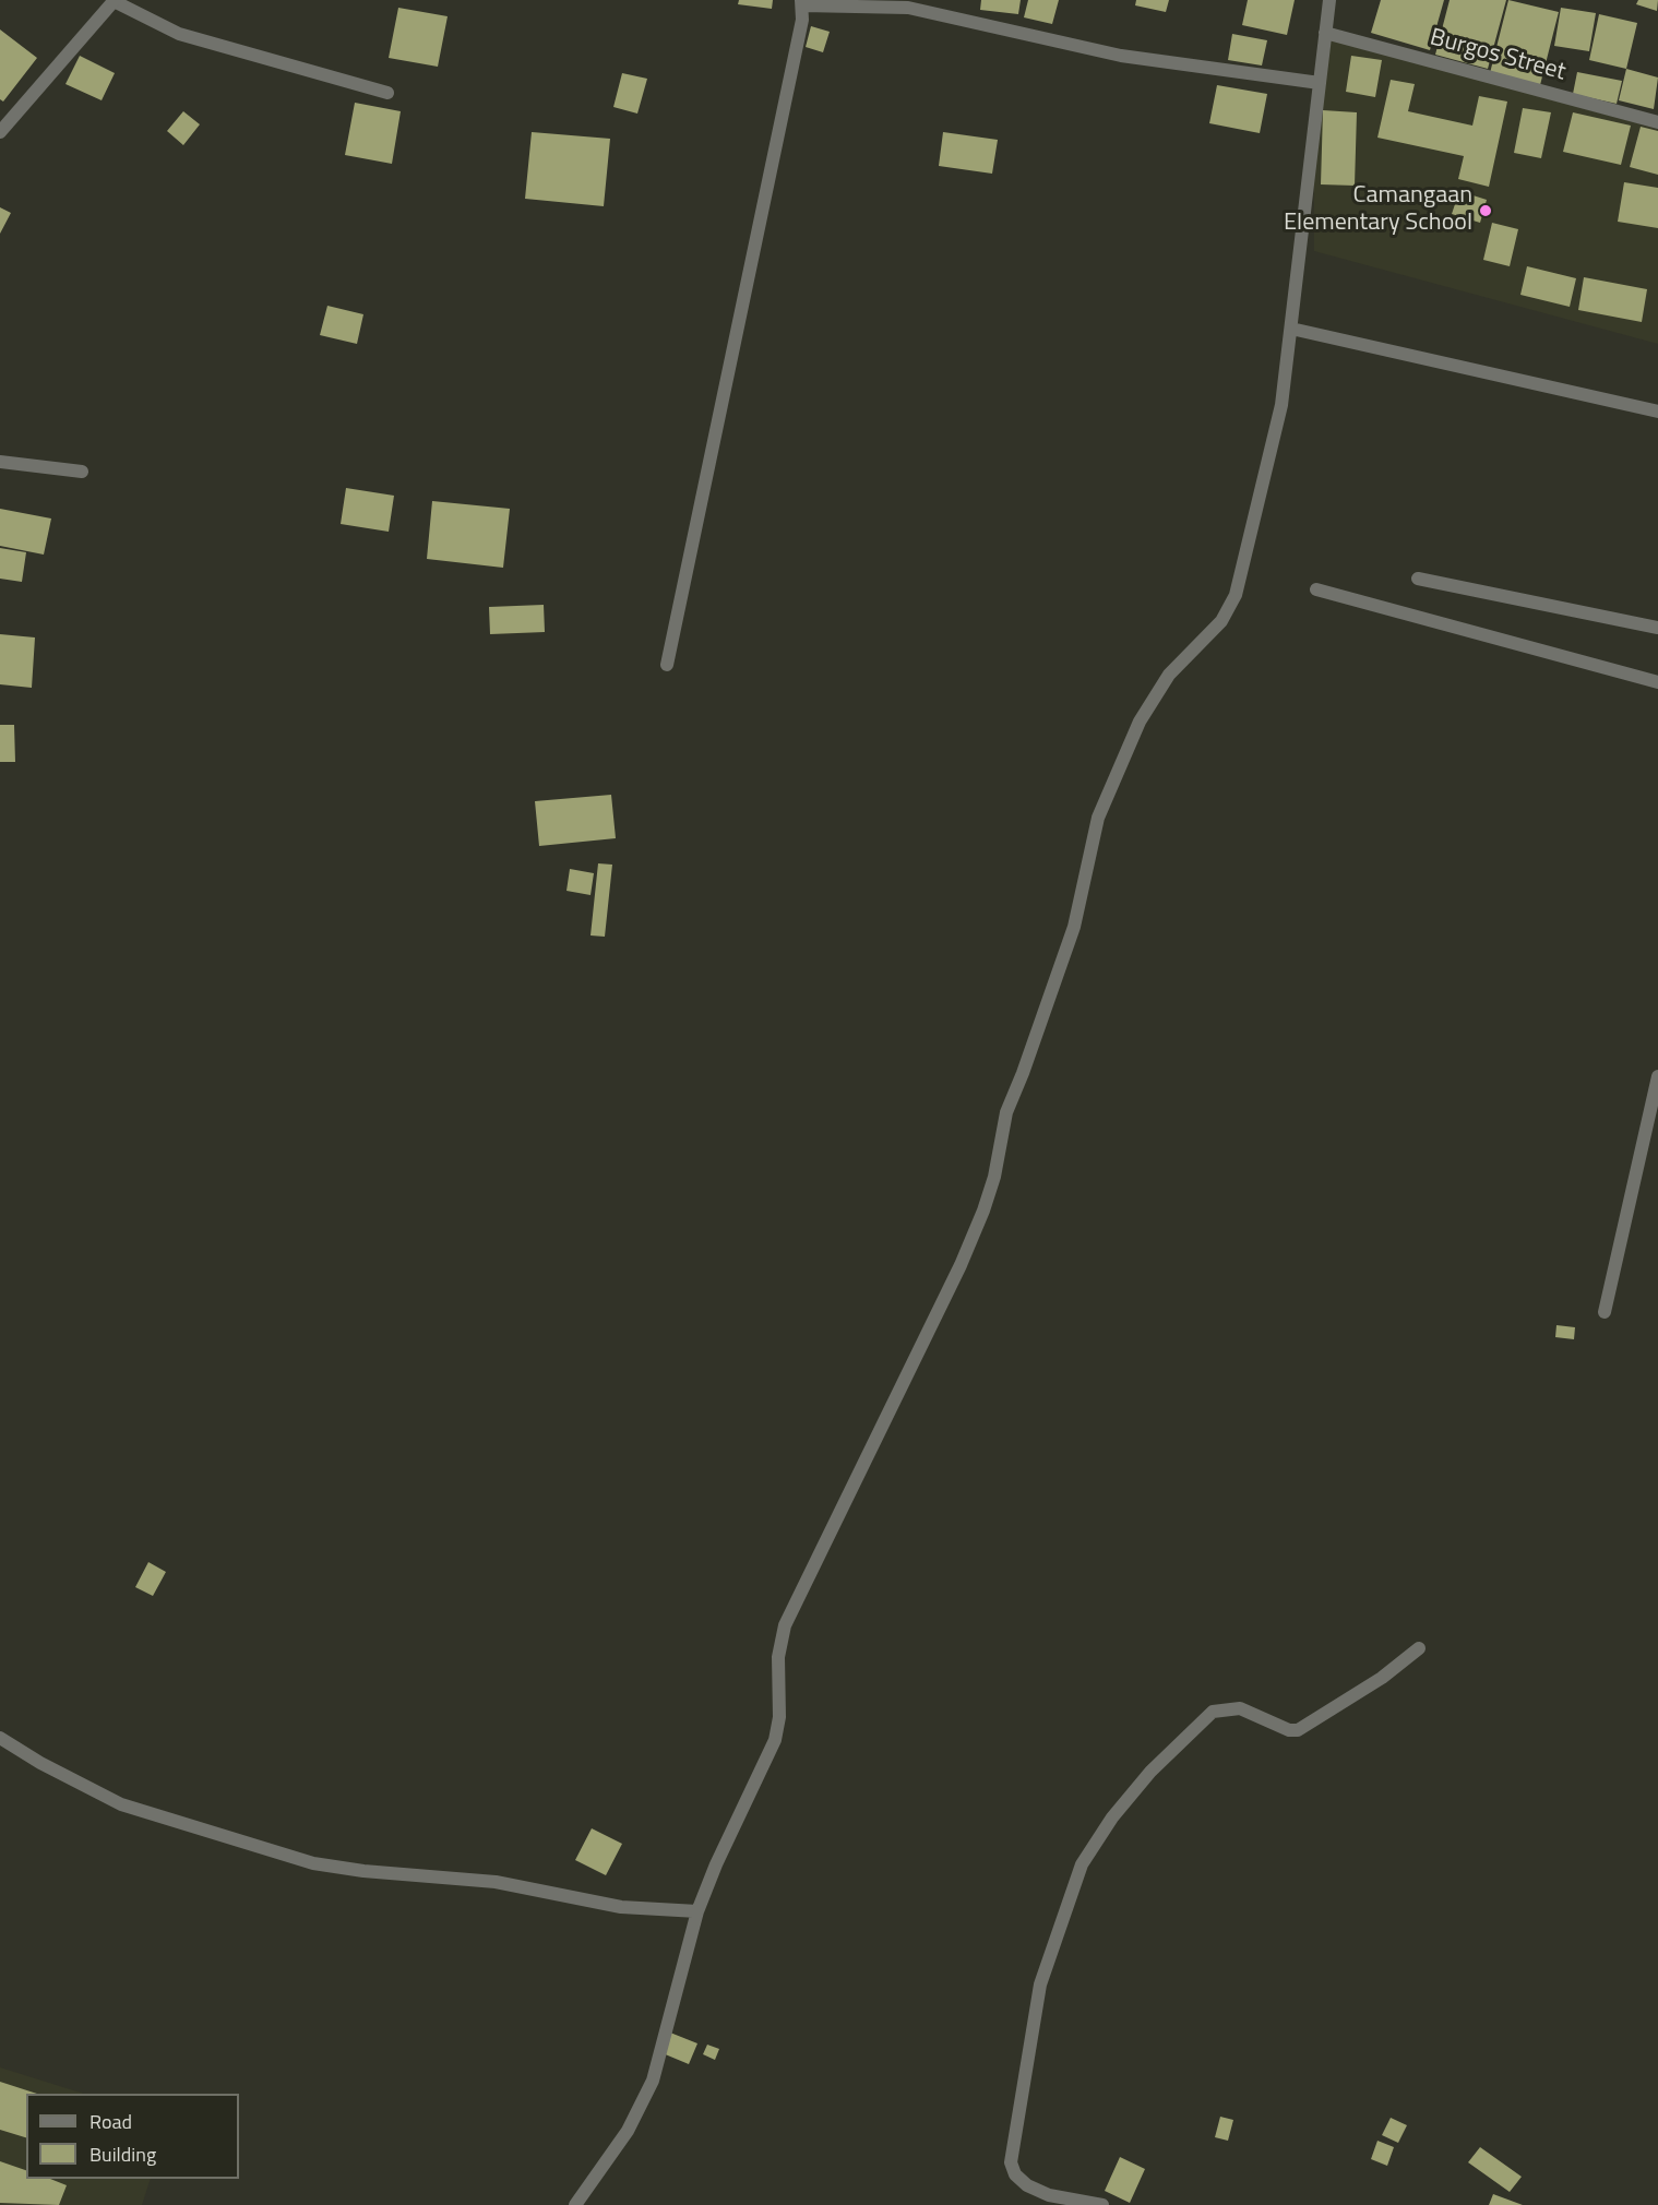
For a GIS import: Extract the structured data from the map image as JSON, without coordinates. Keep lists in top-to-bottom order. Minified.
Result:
{"streets":{"street":["Burgos Street"]},"places":["Camangaan Elementary School"],"legend":["Road","Building"]}
